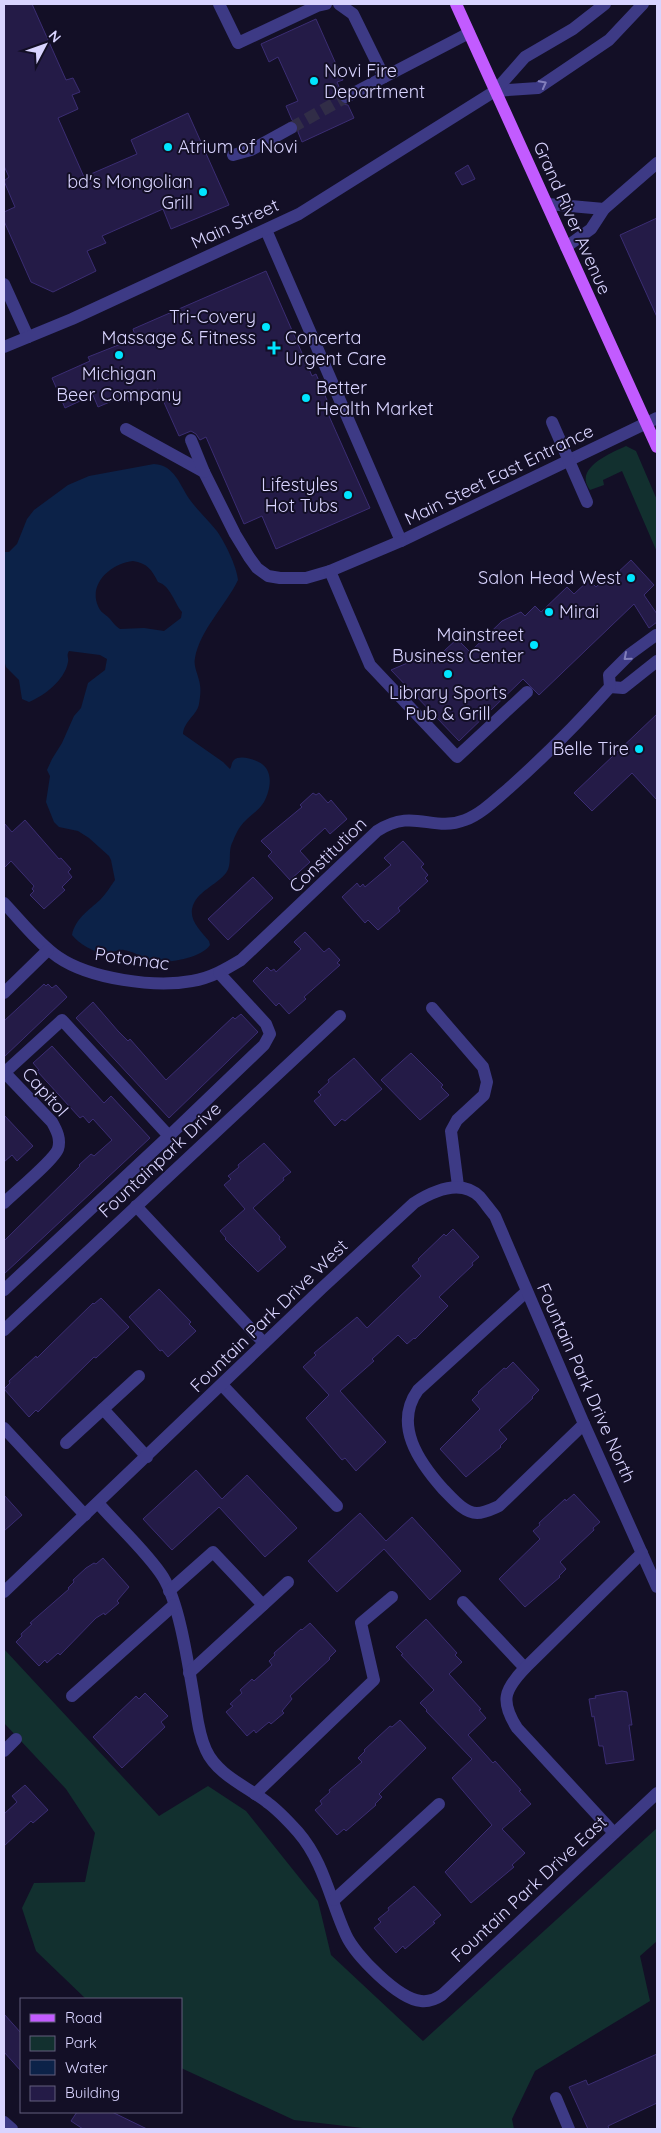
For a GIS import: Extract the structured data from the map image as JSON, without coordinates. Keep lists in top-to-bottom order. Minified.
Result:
{"streets":{"main road":["Grand River Avenue"],"street":["Main Street","Main Steet East Entrance","Constitution","Potomac","Capitol","Fountainpark Drive","Fountain Park Drive West","Fountain Park Drive North","Fountain Park Drive East"]},"crossings":[["Grand River Avenue","Main Street"],["Grand River Avenue","Main Steet East Entrance"],["Main Street","Main Steet East Entrance"],["Constitution","Potomac"],["Fountain Park Drive West","Fountain Park Drive North"]],"places":{"other":["Novi Fire Department","Atrium of Novi","bd's Mongolian Grill","Tri-Covery Massage & Fitness","Michigan Beer Company","Better Health Market","Lifestyles Hot Tubs","Salon Head West","Mirai","Mainstreet Business Center","Library Sports Pub & Grill","Belle Tire"],"health":["Concerta Urgent Care"]},"legend":["Road","Park","Water","Building"],"north":"top right"}
